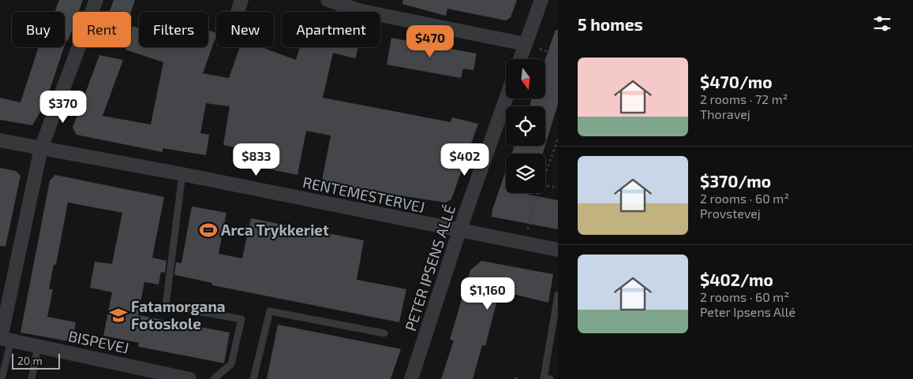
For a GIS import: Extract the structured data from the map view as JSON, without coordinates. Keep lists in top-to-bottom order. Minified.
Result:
{"streets":{"street":["RENTEMESTERVEJ","PETER IPSENS ALLÉ","BISPEVEJ"]},"crossings":[["RENTEMESTERVEJ","PETER IPSENS ALLÉ"]],"places":{"sports":["Arca Trykkeriet"],"school or university":["Fatamorgana Fotoskole"]},"scale_bar":"20 m","north":"bottom","page":{"heading":"5 homes","chip":["Buy","Rent","Filters","New","Apartment"],"price":["$470","$370","$833","$402","$1,160"],"list":[{"name":"$470/mo","note":"2 rooms · 72 m² · Thoravej"},{"name":"$370/mo","note":"2 rooms · 60 m² · Provstevej"},{"name":"$402/mo","note":"2 rooms · 60 m² · Peter Ipsens Allé"}],"scale":"20 m"}}
